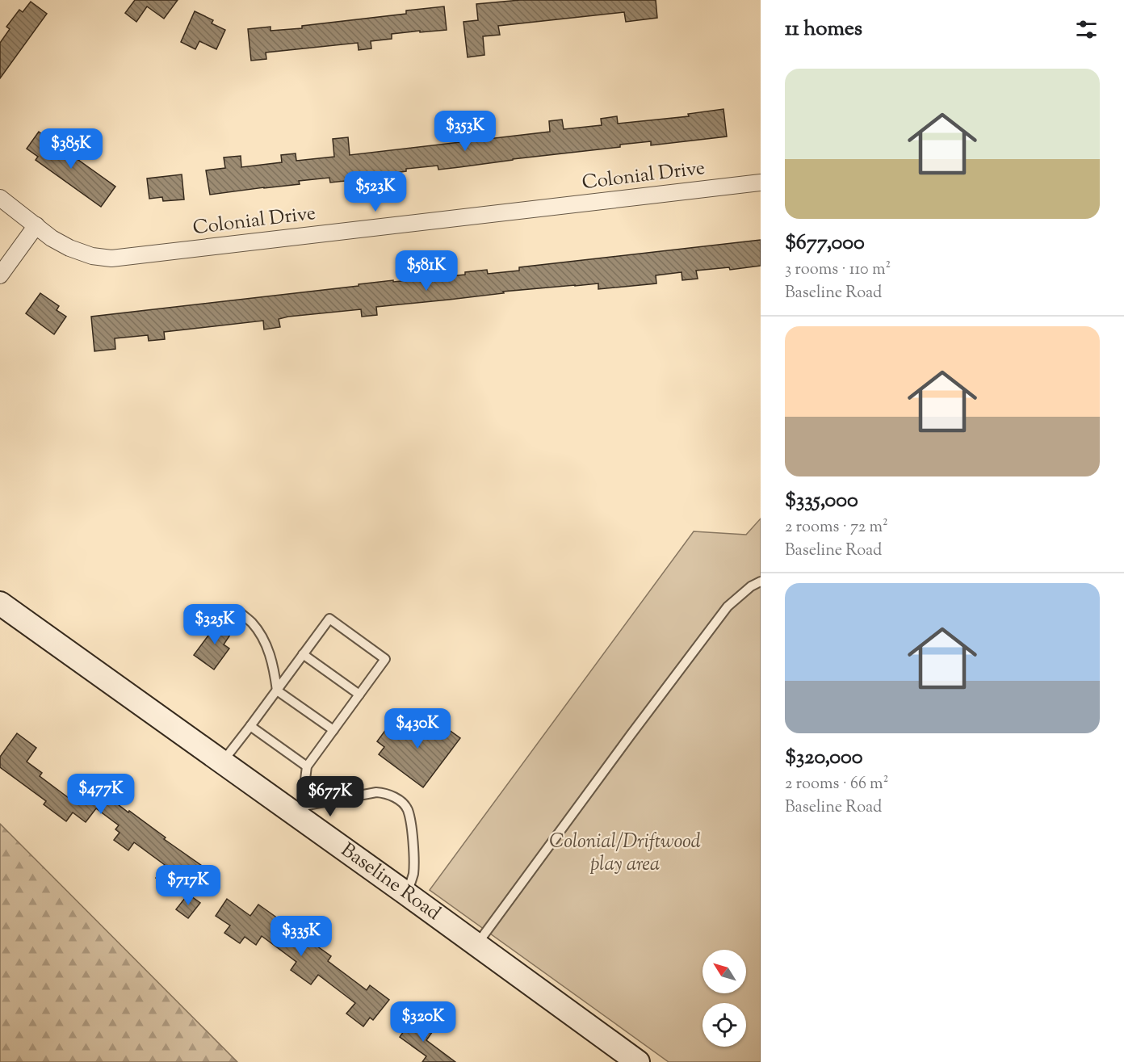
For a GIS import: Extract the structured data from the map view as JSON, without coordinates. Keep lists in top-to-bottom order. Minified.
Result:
{"streets":{"street":["Colonial Drive","Baseline Road"]},"parks":["Colonial/Driftwood play area"],"north":"top left","page":{"heading":"11 homes","list":[{"name":"$677,000","note":"3 rooms · 110 m² · Baseline Road"},{"name":"$335,000","note":"2 rooms · 72 m² · Baseline Road"},{"name":"$320,000","note":"2 rooms · 66 m² · Baseline Road"}],"price":["$353K","$385K","$523K","$581K","$325K","$430K","$477K","$677K","$717K","$335K","$320K"]}}
